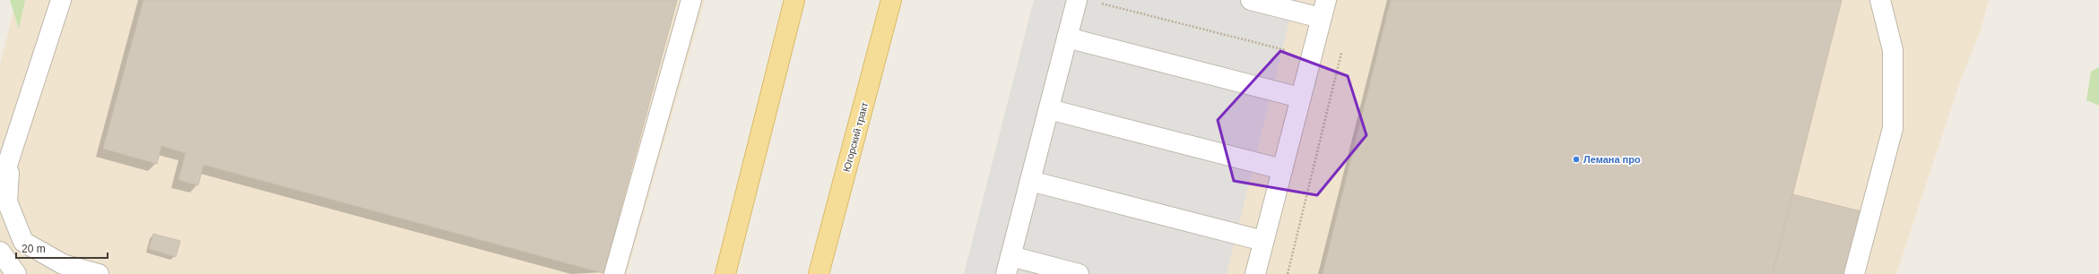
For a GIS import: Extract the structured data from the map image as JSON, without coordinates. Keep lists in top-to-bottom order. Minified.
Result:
{"streets":{"main road":["Югорский тракт"]},"places":["Лемана про"],"scale_bar":"20 m"}
